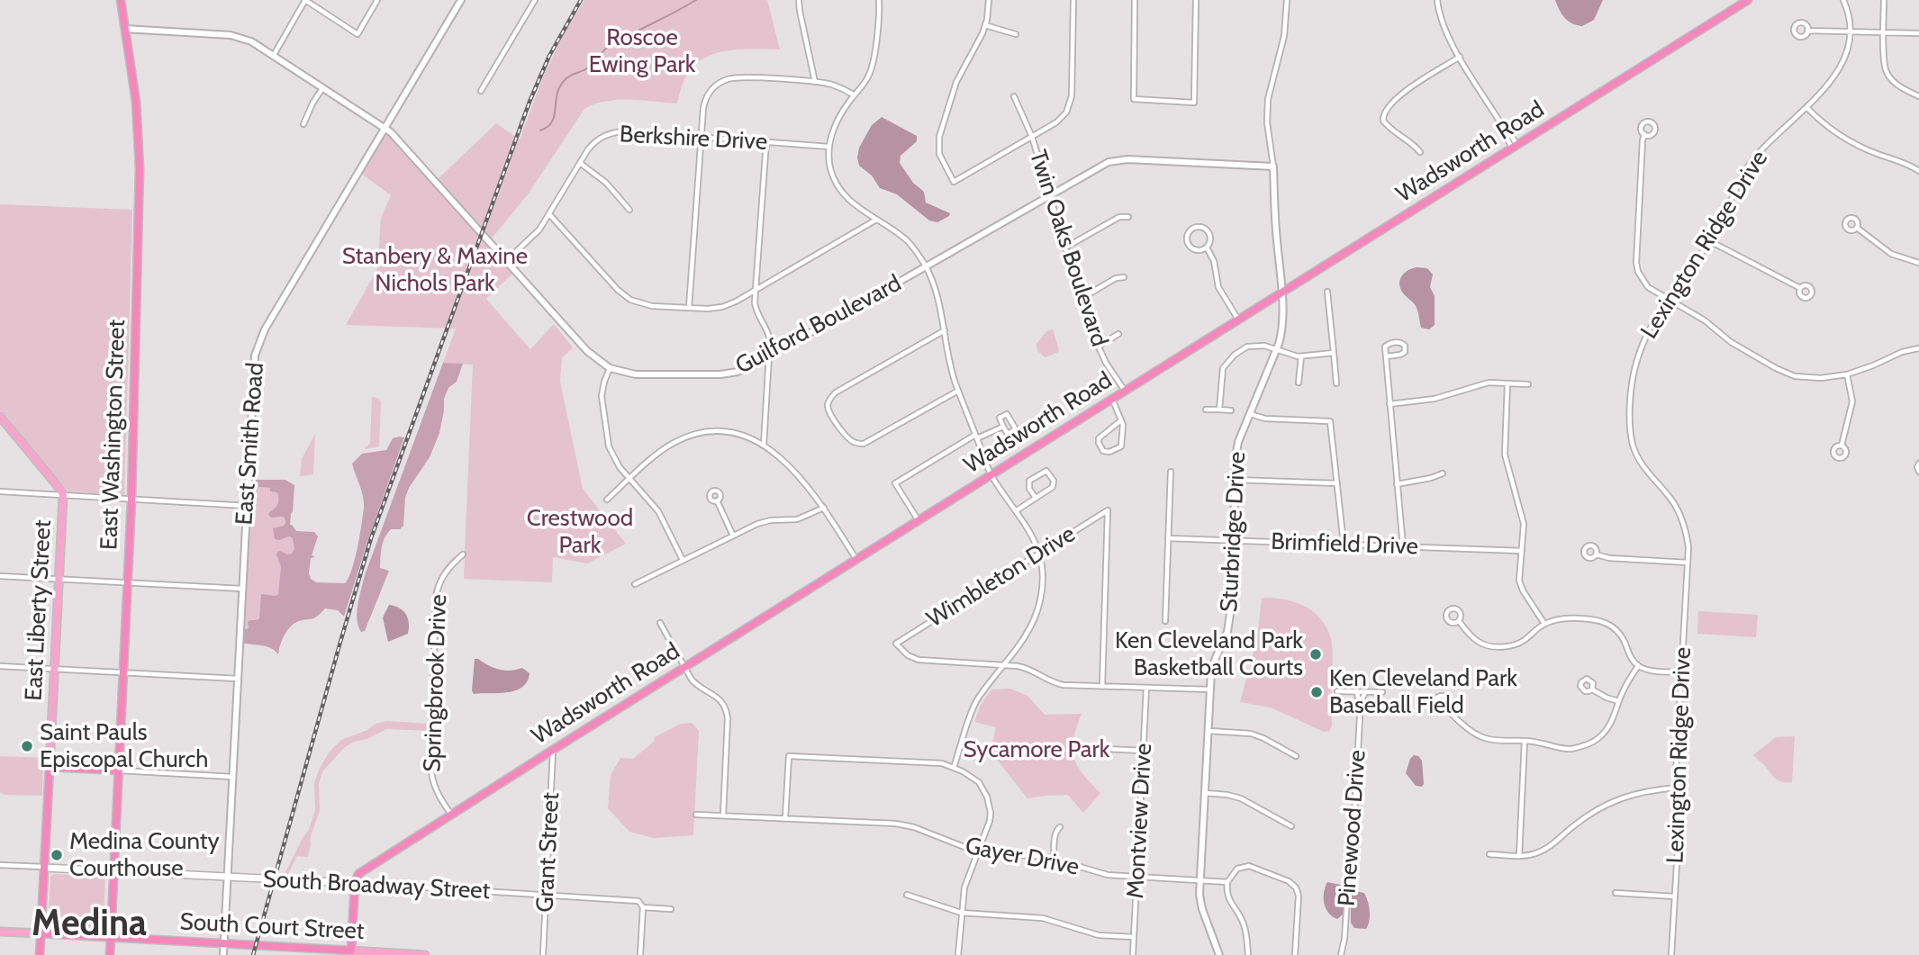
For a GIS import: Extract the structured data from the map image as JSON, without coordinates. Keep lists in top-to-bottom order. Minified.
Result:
{"streets":{"highway":["Wadsworth Road","East Washington Street","East Liberty Street","South Court Street"],"main road":["South Broadway Street"],"street":["Berkshire Drive","Lexington Ridge Drive","Twin Oaks Boulevard","Guilford Boulevard","East Smith Road","Sturbridge Drive","Brimfield Drive","Wimbleton Drive","Springbrook Drive","Montview Drive","Pinewood Drive","Grant Street","Gayer Drive"]},"crossings":[["Berkshire Drive","Guilford Boulevard"],["Wadsworth Road","Twin Oaks Boulevard"],["Wadsworth Road","Sturbridge Drive"],["Wadsworth Road","Springbrook Drive"],["Wadsworth Road","Grant Street"],["Wadsworth Road","South Broadway Street"],["Twin Oaks Boulevard","Guilford Boulevard"],["Guilford Boulevard","East Washington Street"],["Guilford Boulevard","East Smith Road"],["Guilford Boulevard","Sturbridge Drive"],["East Washington Street","South Broadway Street"],["East Washington Street","South Court Street"],["East Smith Road","South Broadway Street"],["East Smith Road","South Court Street"],["Sturbridge Drive","Brimfield Drive"],["Sturbridge Drive","Gayer Drive"],["East Liberty Street","South Broadway Street"],["East Liberty Street","South Court Street"],["Montview Drive","Gayer Drive"],["Grant Street","South Broadway Street"]],"districts":["Medina"],"parks":["Roscoe Ewing Park","Stanbery & Maxine Nichols Park","Crestwood Park","Sycamore Park"],"places":["Ken Cleveland Park Basketball Courts","Ken Cleveland Park Baseball Field","Saint Pauls Episcopal Church","Medina County Courthouse"]}
